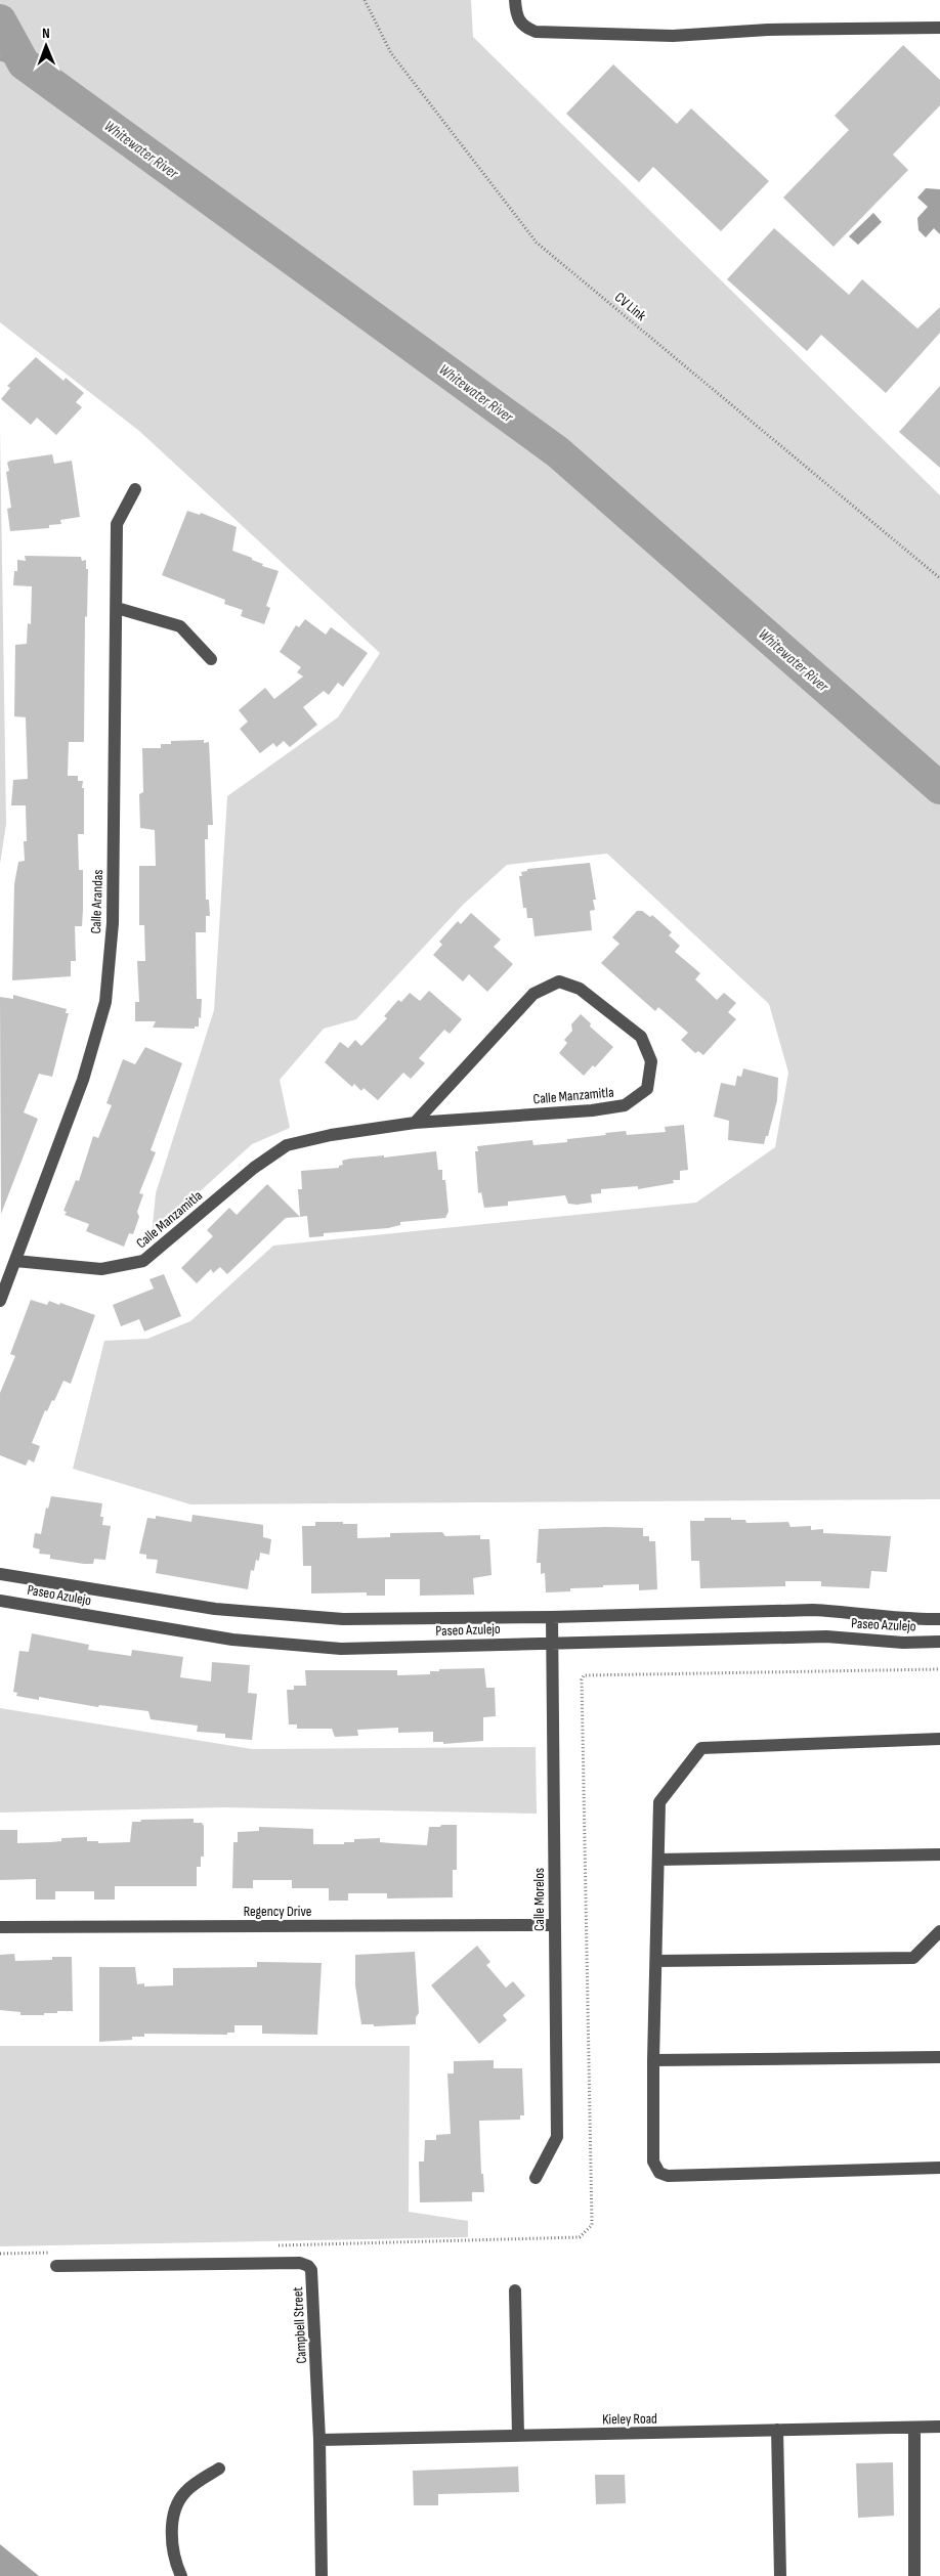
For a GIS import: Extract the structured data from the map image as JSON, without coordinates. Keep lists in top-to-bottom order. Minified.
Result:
{"streets":{"street":["Calle Arandas","Calle Manzamitla","Paseo Azulejo","Calle Morelos","Regency Drive","Campbell Street","Kieley Road"],"path":["CV Link"]},"crossings":[["Calle Arandas","Calle Manzamitla"],["Paseo Azulejo","Calle Morelos"],["Calle Morelos","Regency Drive"],["Campbell Street","Kieley Road"]],"water":["Whitewater River"],"north":"top"}
